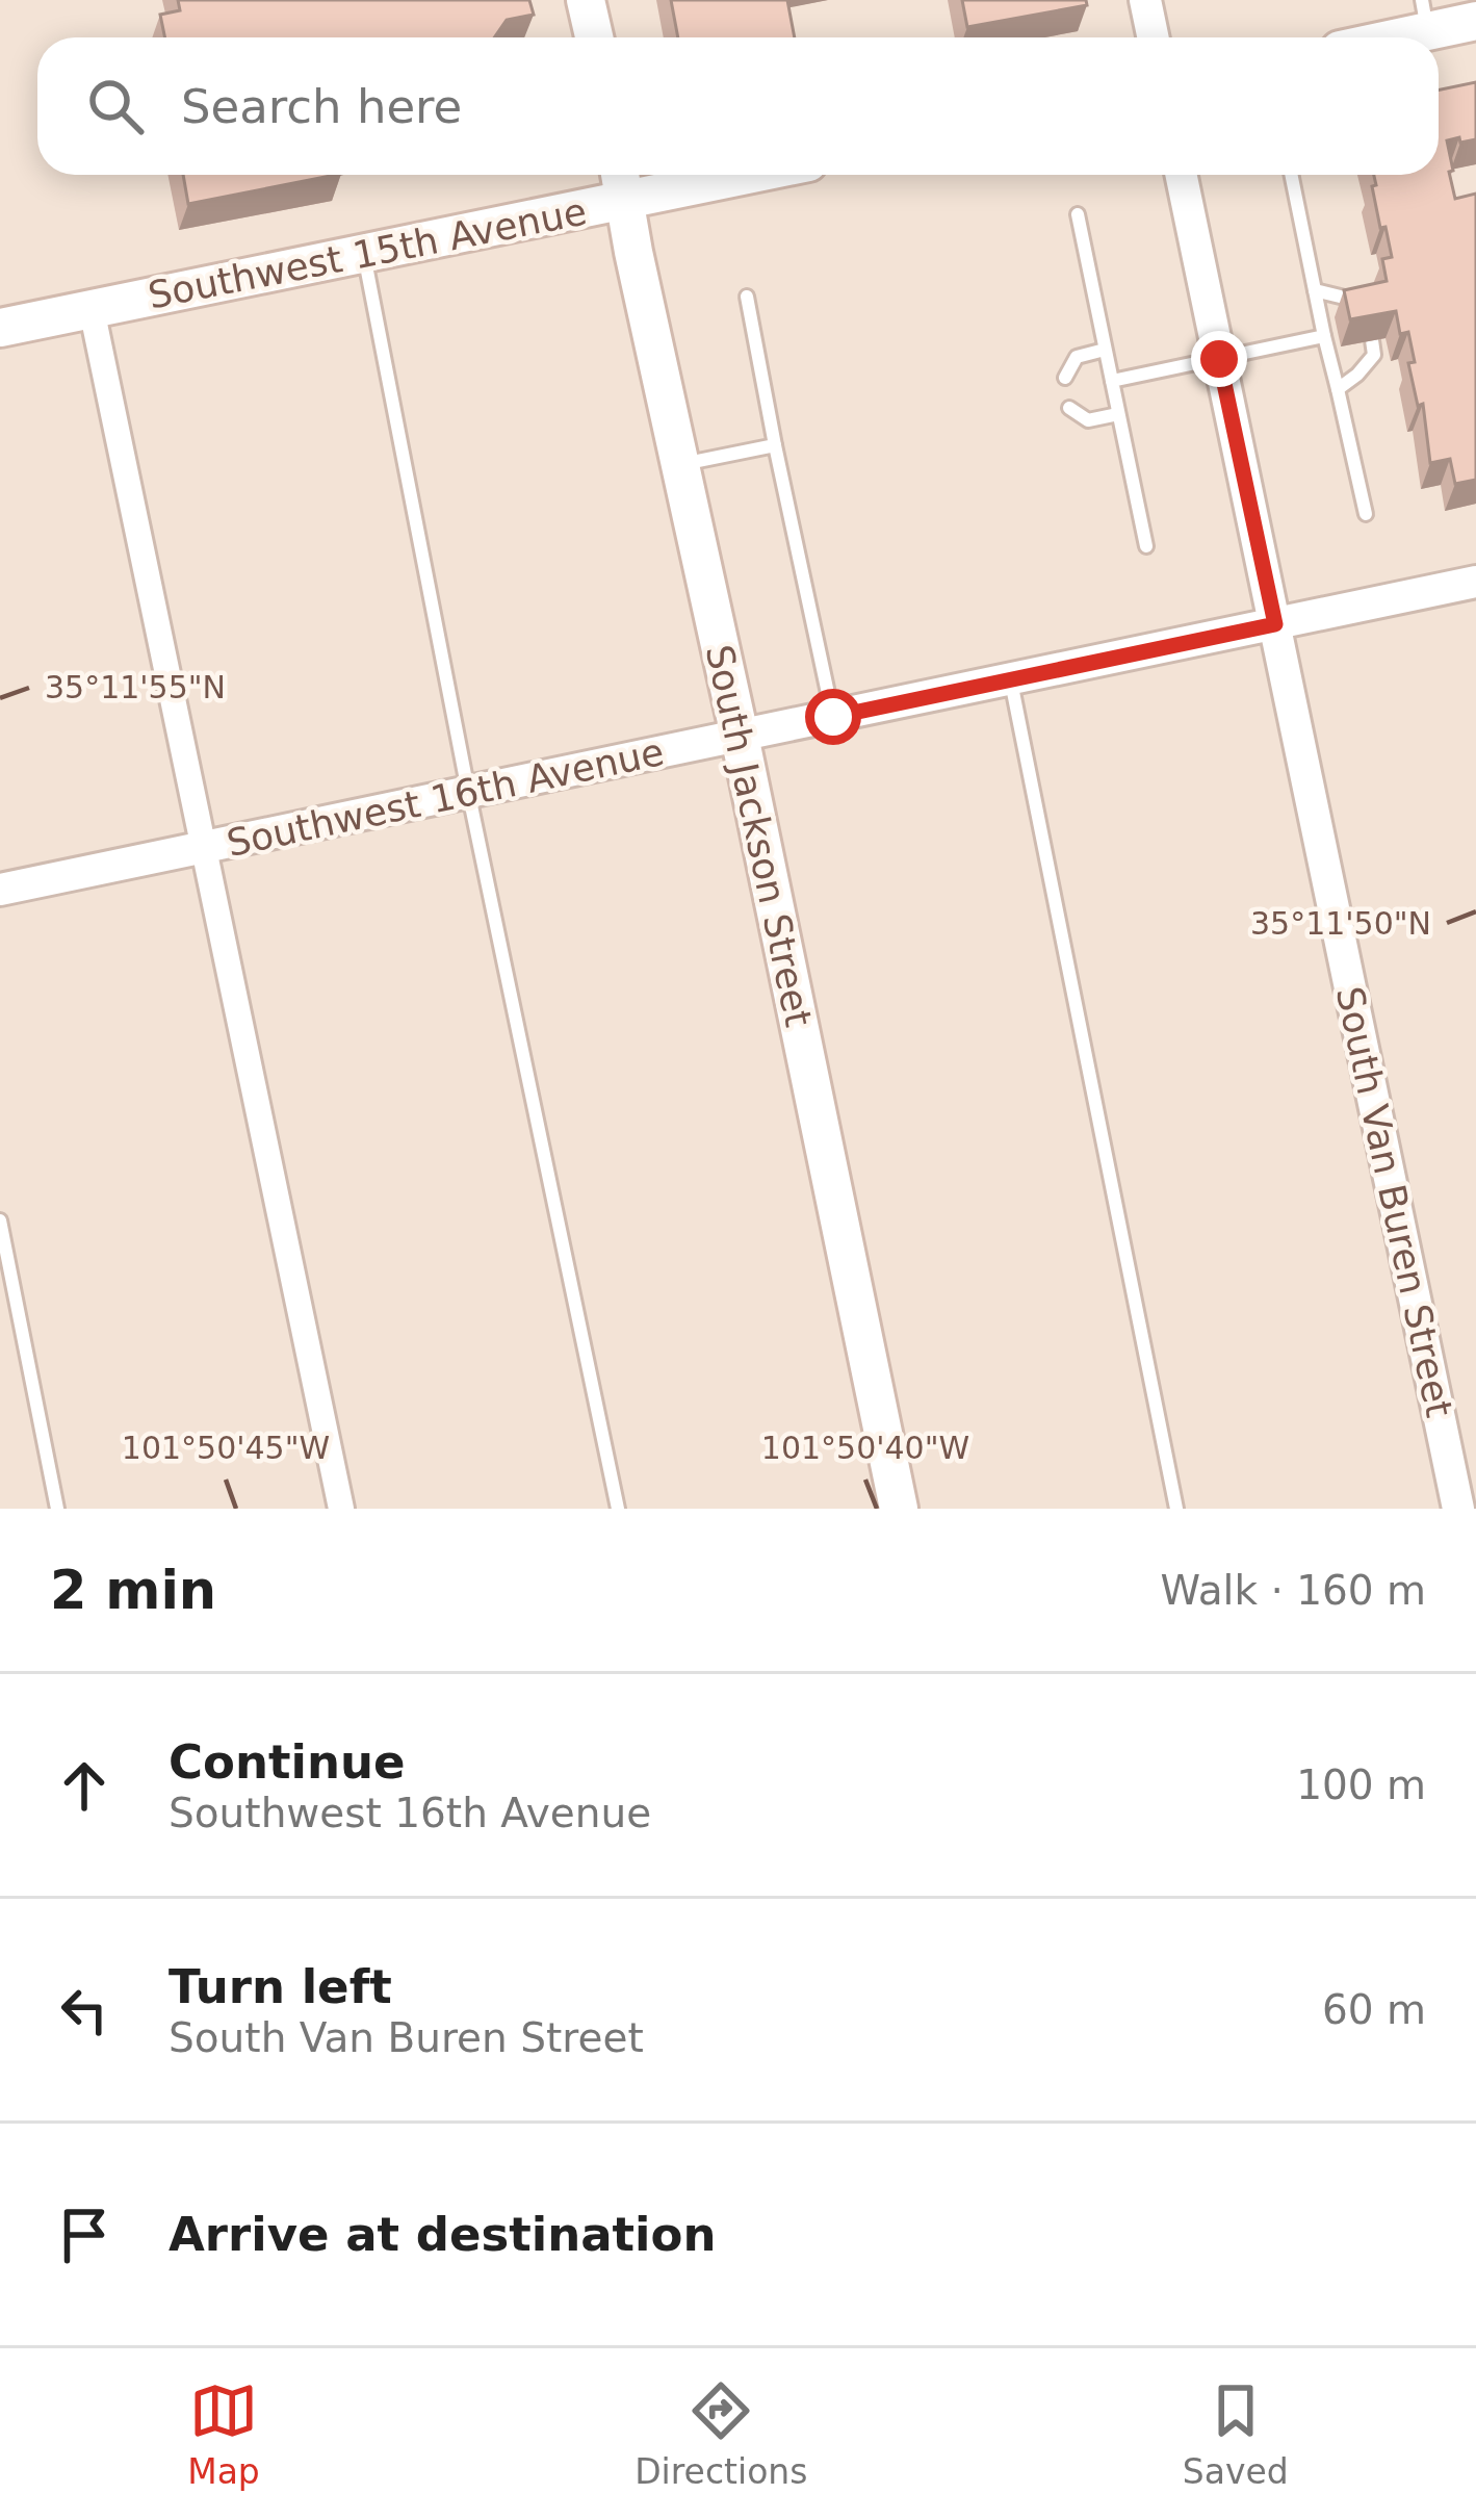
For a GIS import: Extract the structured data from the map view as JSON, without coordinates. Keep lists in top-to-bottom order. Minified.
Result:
{"streets":{"main road":["Southwest 15th Avenue","South Jackson Street"],"street":["Southwest 16th Avenue","South Van Buren Street"]},"crossings":[["Southwest 15th Avenue","South Jackson Street"],["Southwest 16th Avenue","South Jackson Street"],["Southwest 16th Avenue","South Van Buren Street"]],"page":{"search":"Search here","heading":["2 min","Walk · 160 m"],"list":[["Continue","Southwest 16th Avenue","100 m"],["Turn left","South Van Buren Street","60 m"],"Arrive at destination"],"nav":["Map","Directions","Saved"]},"coordinates":["35°11'55\"N","35°11'50\"N","101°50'45\"W","101°50'40\"W"]}
